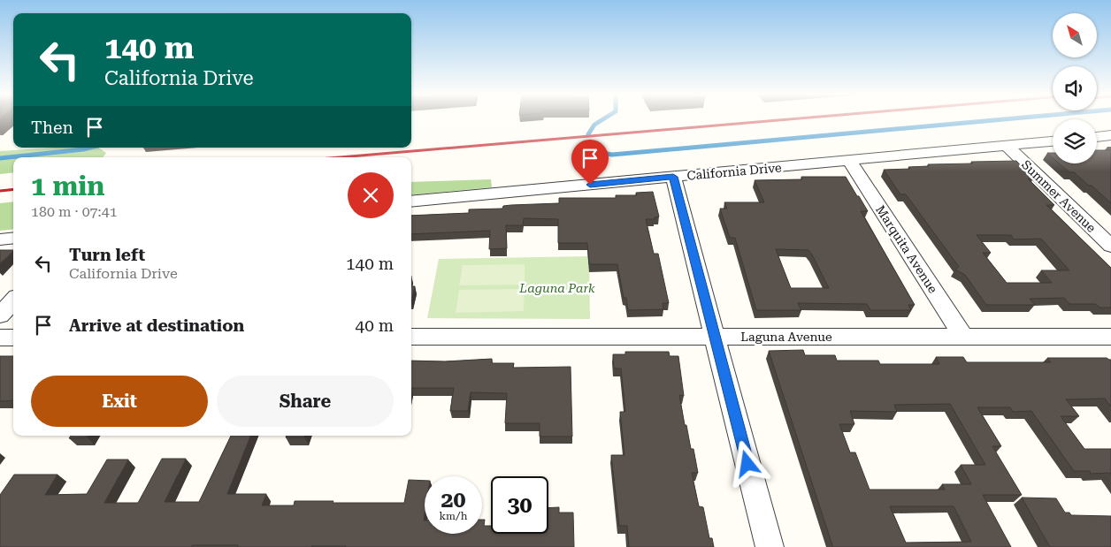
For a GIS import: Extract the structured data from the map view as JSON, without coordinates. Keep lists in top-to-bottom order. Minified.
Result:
{"streets":{"street":["California Drive","Summer Avenue","Marquita Avenue","Laguna Avenue"]},"crossings":[["California Drive","Summer Avenue"],["California Drive","Marquita Avenue"],["Marquita Avenue","Laguna Avenue"]],"parks":["Laguna Park"],"north":"top left","page":{"turn":["140 m","California Drive"],"then":"Then","heading":["1 min","180 m · 07:41"],"list":[{"name":"Turn left","note":"California Drive","value":"140 m"},{"name":"Arrive at destination","value":"40 m"}],"buttons":["Exit","Share"],"speed":"20 km/h","limit":"30"}}
